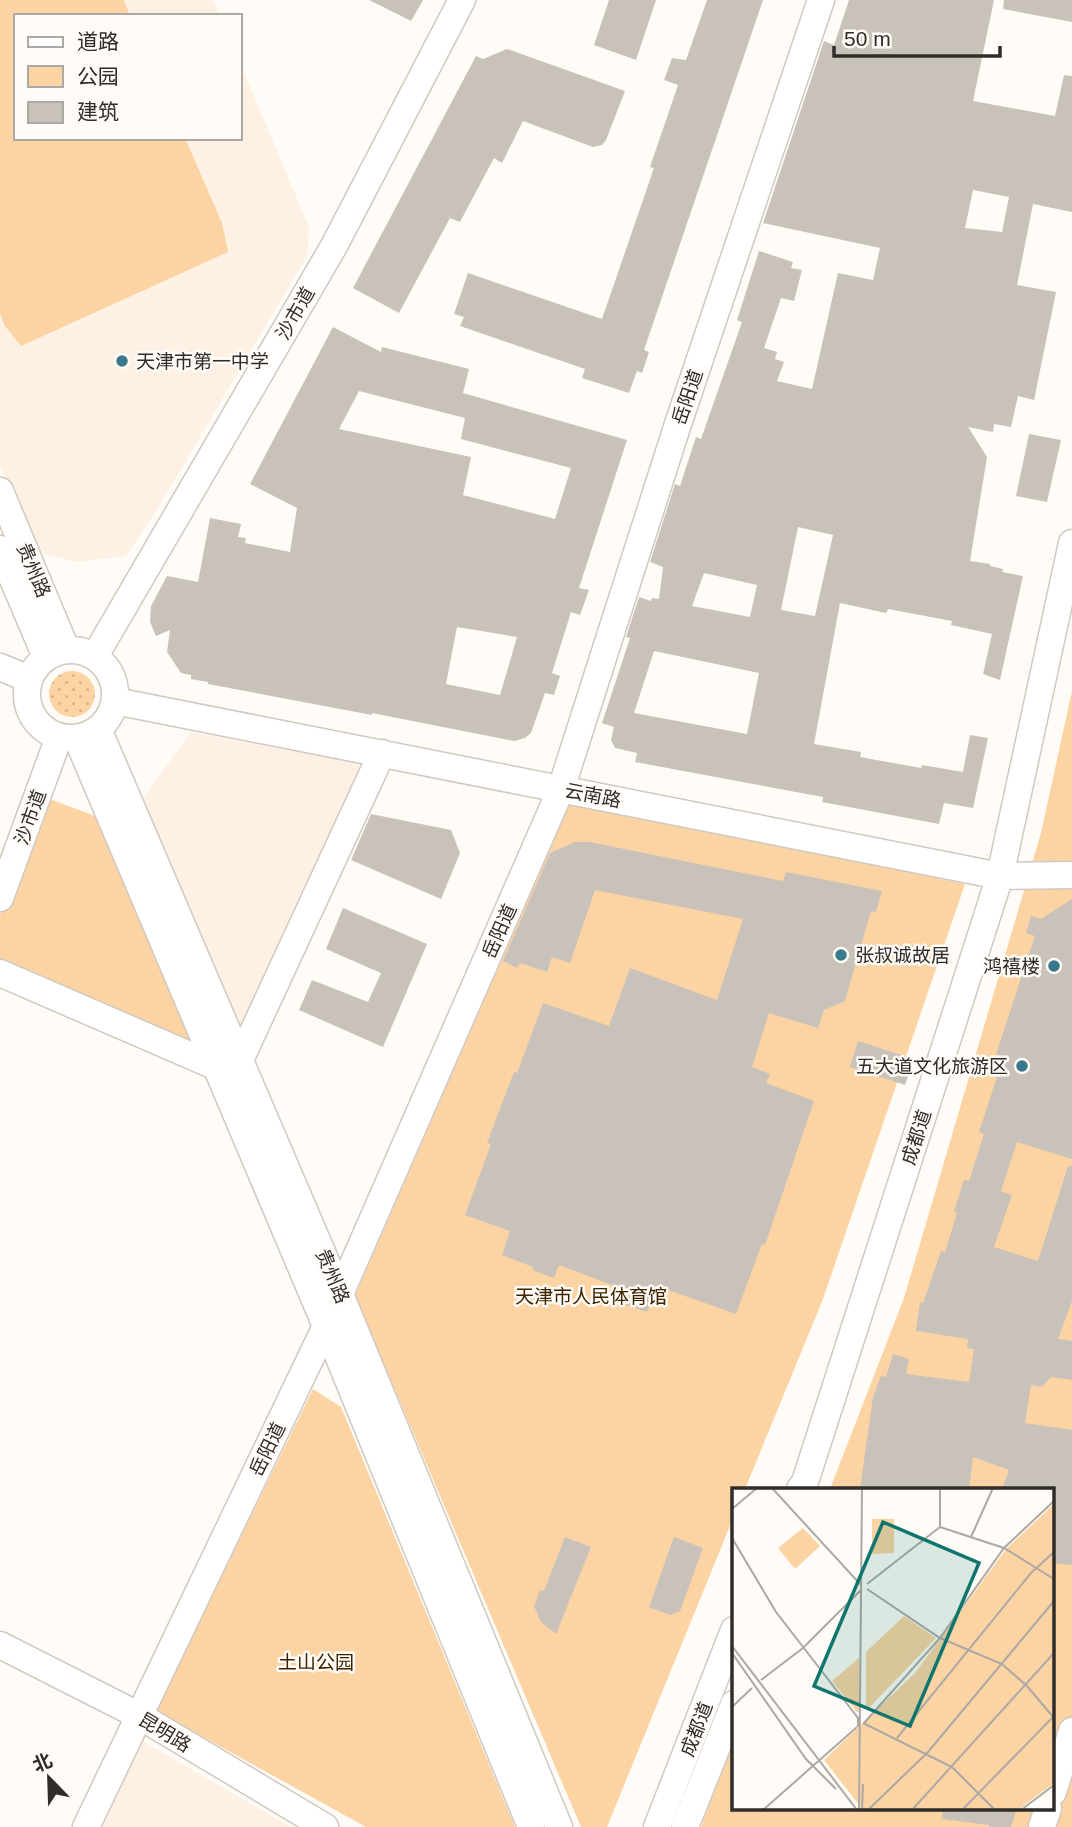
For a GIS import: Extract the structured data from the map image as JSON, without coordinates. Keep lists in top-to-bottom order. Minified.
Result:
{"streets":{"street":["沙市道","岳阳道","贵州路","云南路","成都道","昆明路"]},"crossings":[["沙市道","贵州路"],["沙市道","云南路"],["岳阳道","贵州路"],["岳阳道","云南路"],["岳阳道","昆明路"],["贵州路","云南路"],["云南路","成都道"]],"parks":["天津市人民体育馆","土山公园"],"places":["天津市第一中学","张叔诚故居","鸿禧楼","五大道文化旅游区"],"legend":["道路","公园","建筑"],"scale_bar":"50 m","north":"top left"}
